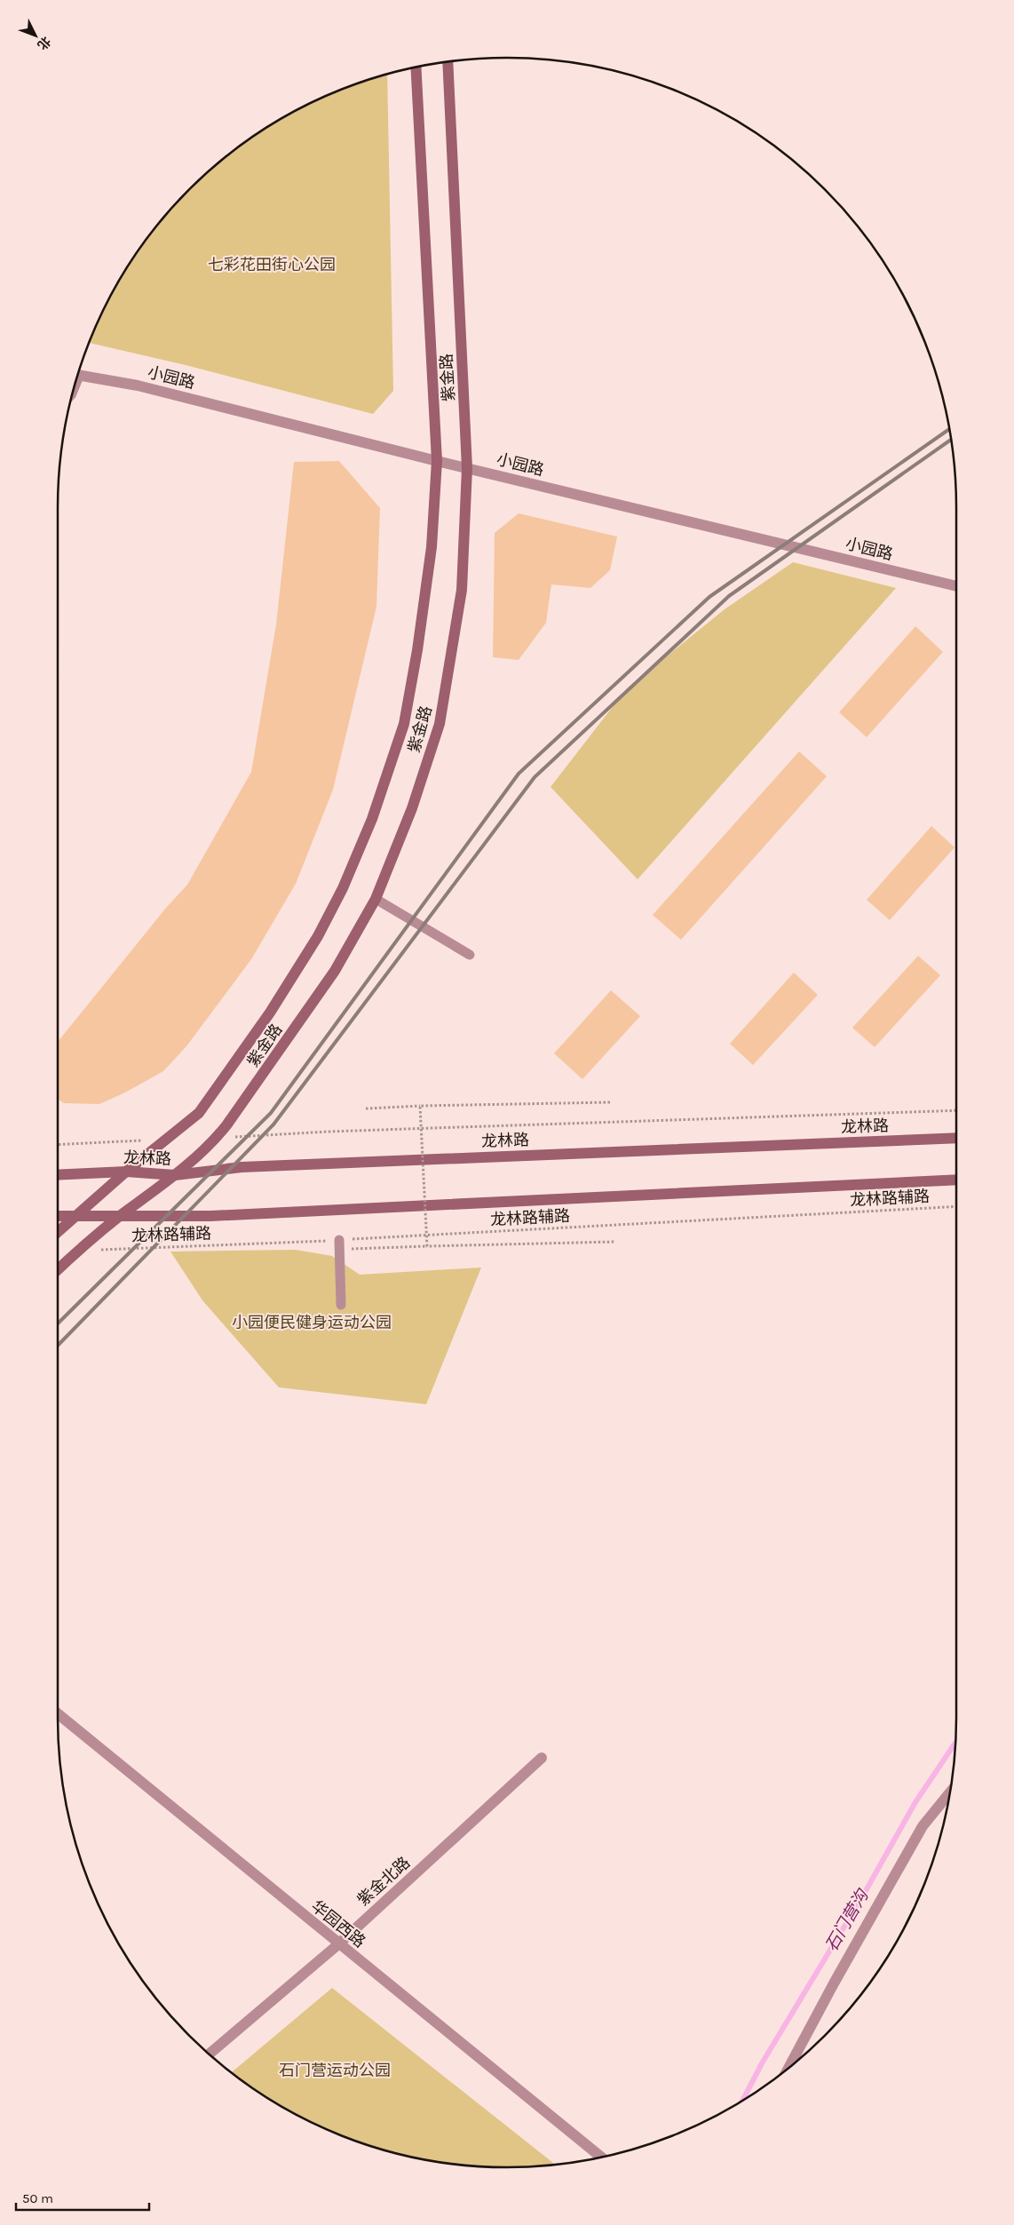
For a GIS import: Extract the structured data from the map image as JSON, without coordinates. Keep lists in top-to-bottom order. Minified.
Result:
{"streets":{"main road":["紫金路","龙林路"],"street":["小园路","紫金北路","华园西路"],"path":["龙林路辅路"]},"crossings":[["小园路","紫金路"],["紫金路","龙林路"],["紫金北路","华园西路"]],"water":["石门营沟"],"parks":["七彩花田街心公园","小园便民健身运动公园","石门营运动公园"],"scale_bar":"50 m","north":"bottom right"}
